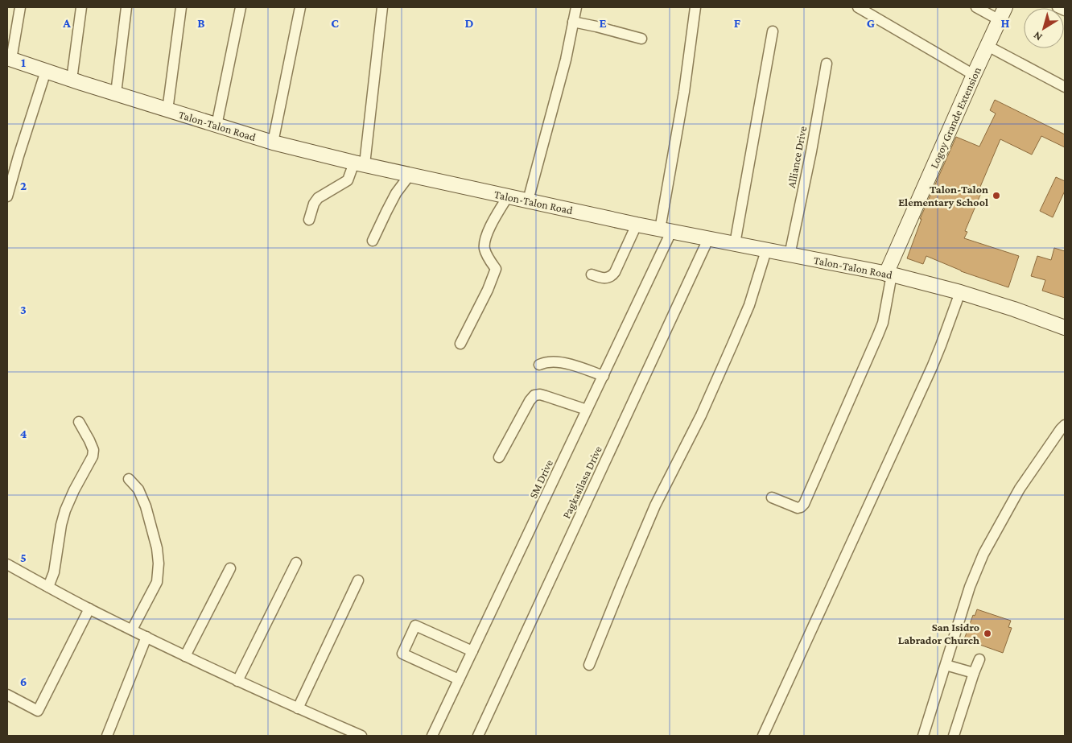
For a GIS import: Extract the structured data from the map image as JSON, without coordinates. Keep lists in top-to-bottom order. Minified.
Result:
{"streets":{"street":["Logoy Grande Extension","Talon-Talon Road","Alliance Drive","SM Drive","Pagkasilasa Drive"]},"crossings":[["Logoy Grande Extension","Talon-Talon Road"],["Talon-Talon Road","Alliance Drive"],["Talon-Talon Road","SM Drive"],["Talon-Talon Road","Pagkasilasa Drive"]],"places":["Talon-Talon Elementary School","San Isidro Labrador Church"],"north":"bottom left","grid":{"columns":["A","B","C","D","E","F","G","H"],"rows":["1","2","3","4","5","6"]}}
